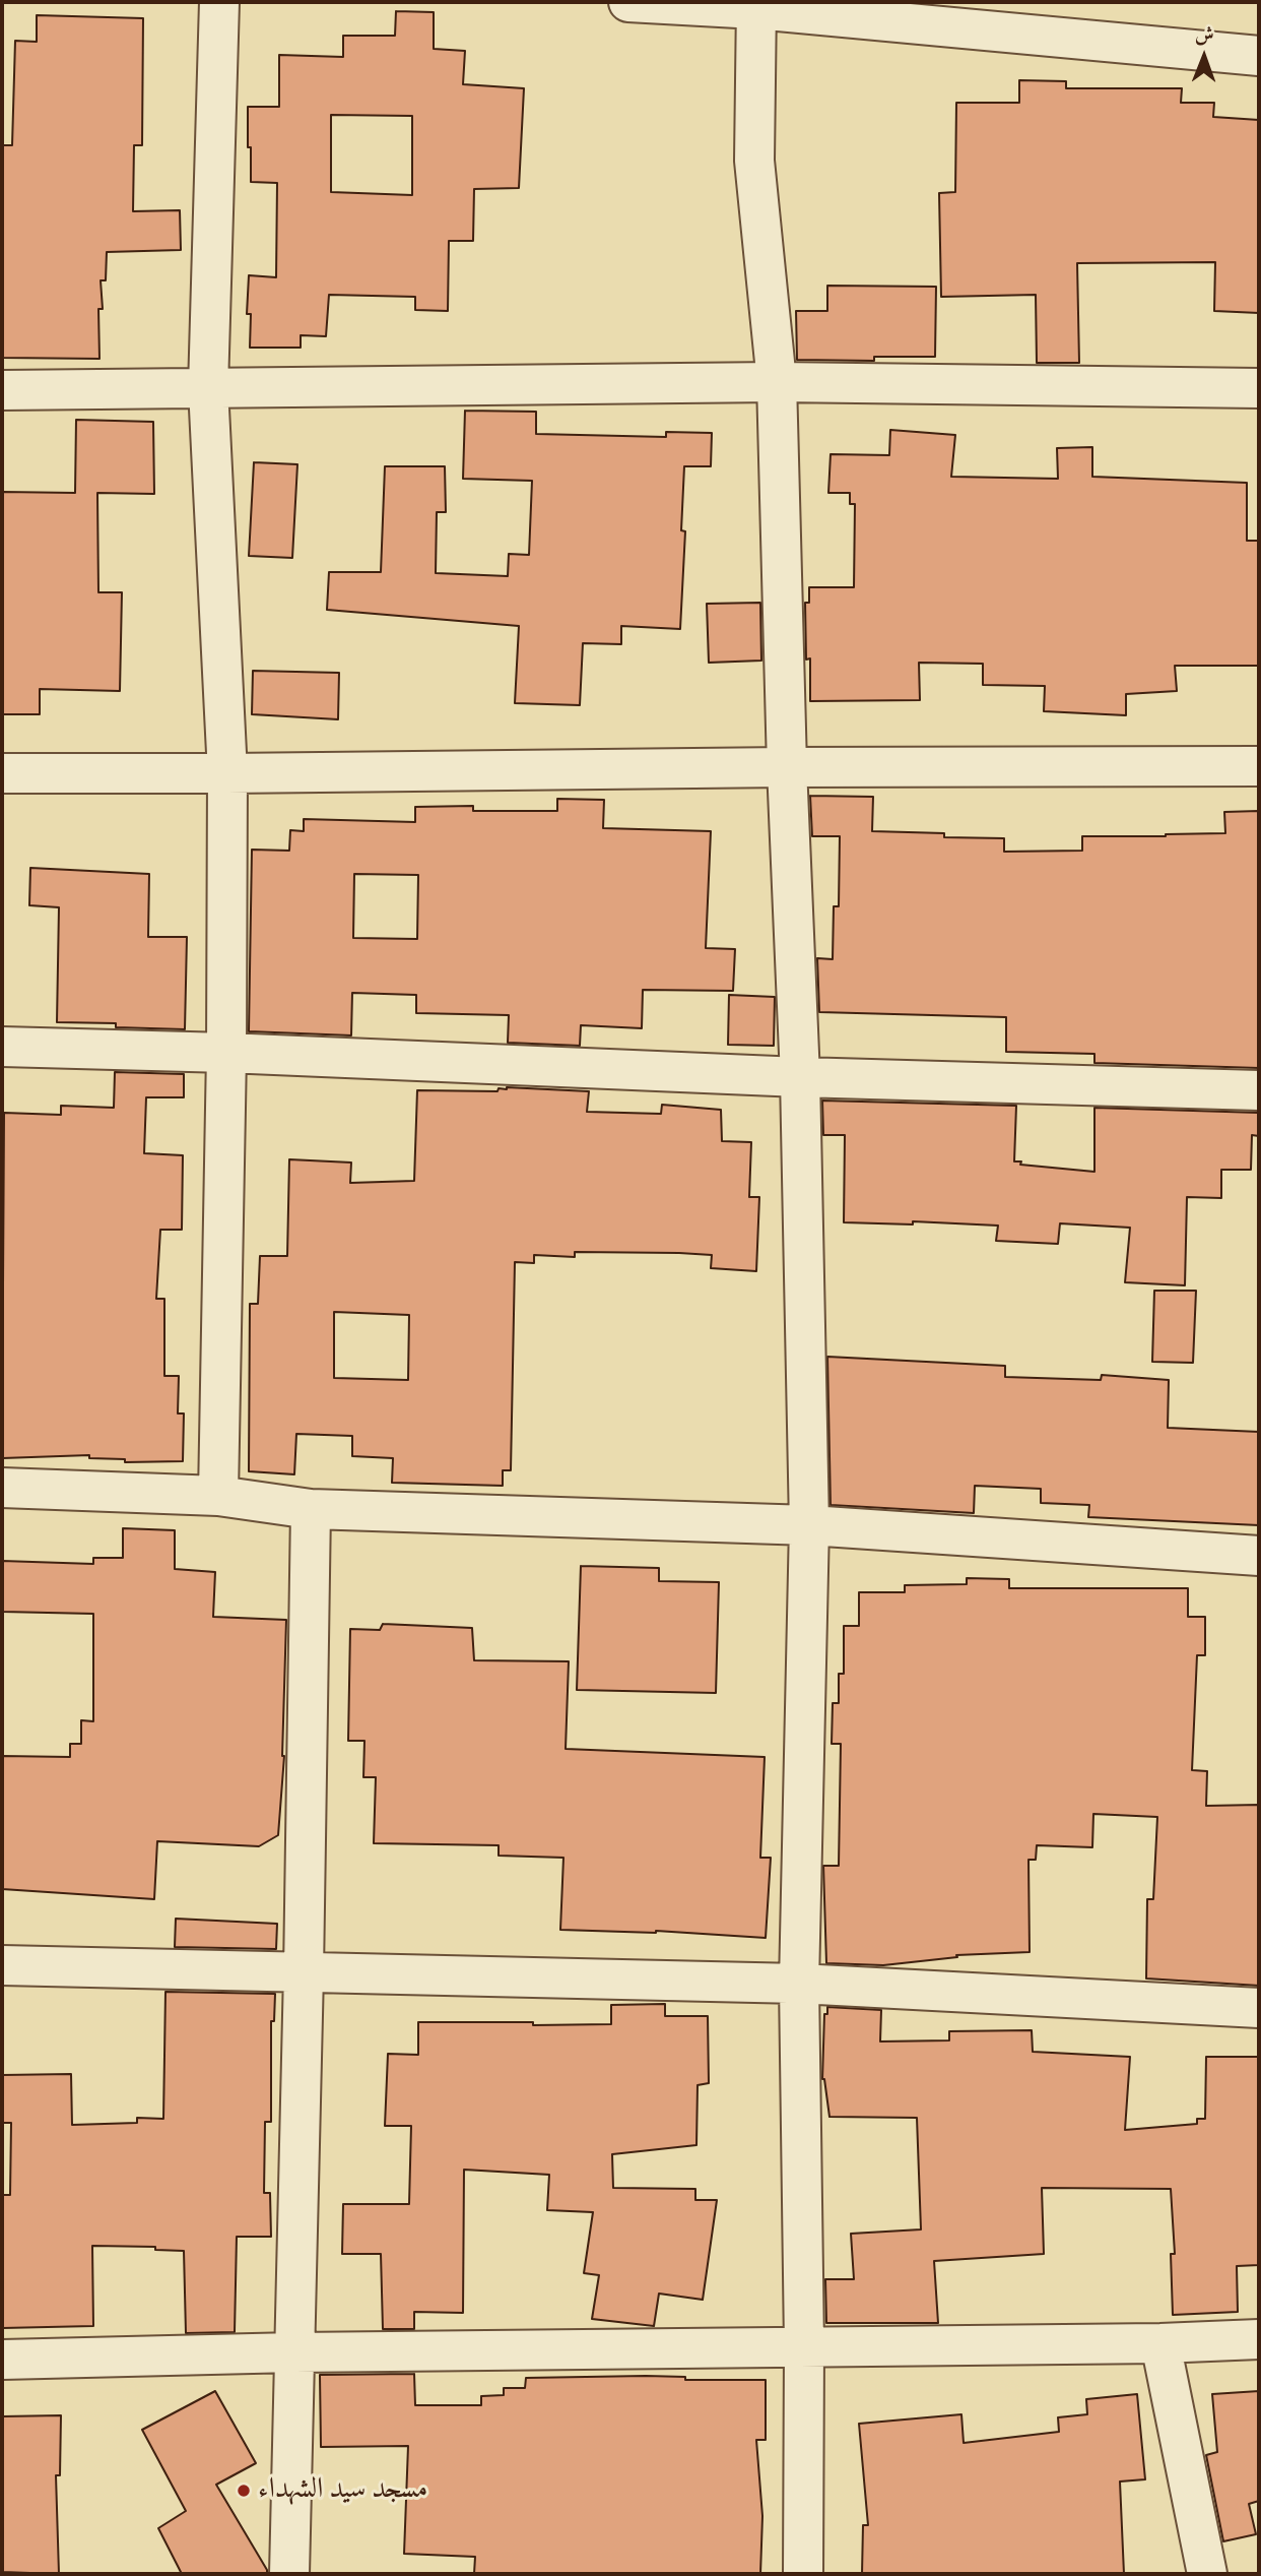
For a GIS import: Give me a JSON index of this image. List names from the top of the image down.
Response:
{
  "places": ["مسجد سيد الشهداء"],
  "north": "top"
}
